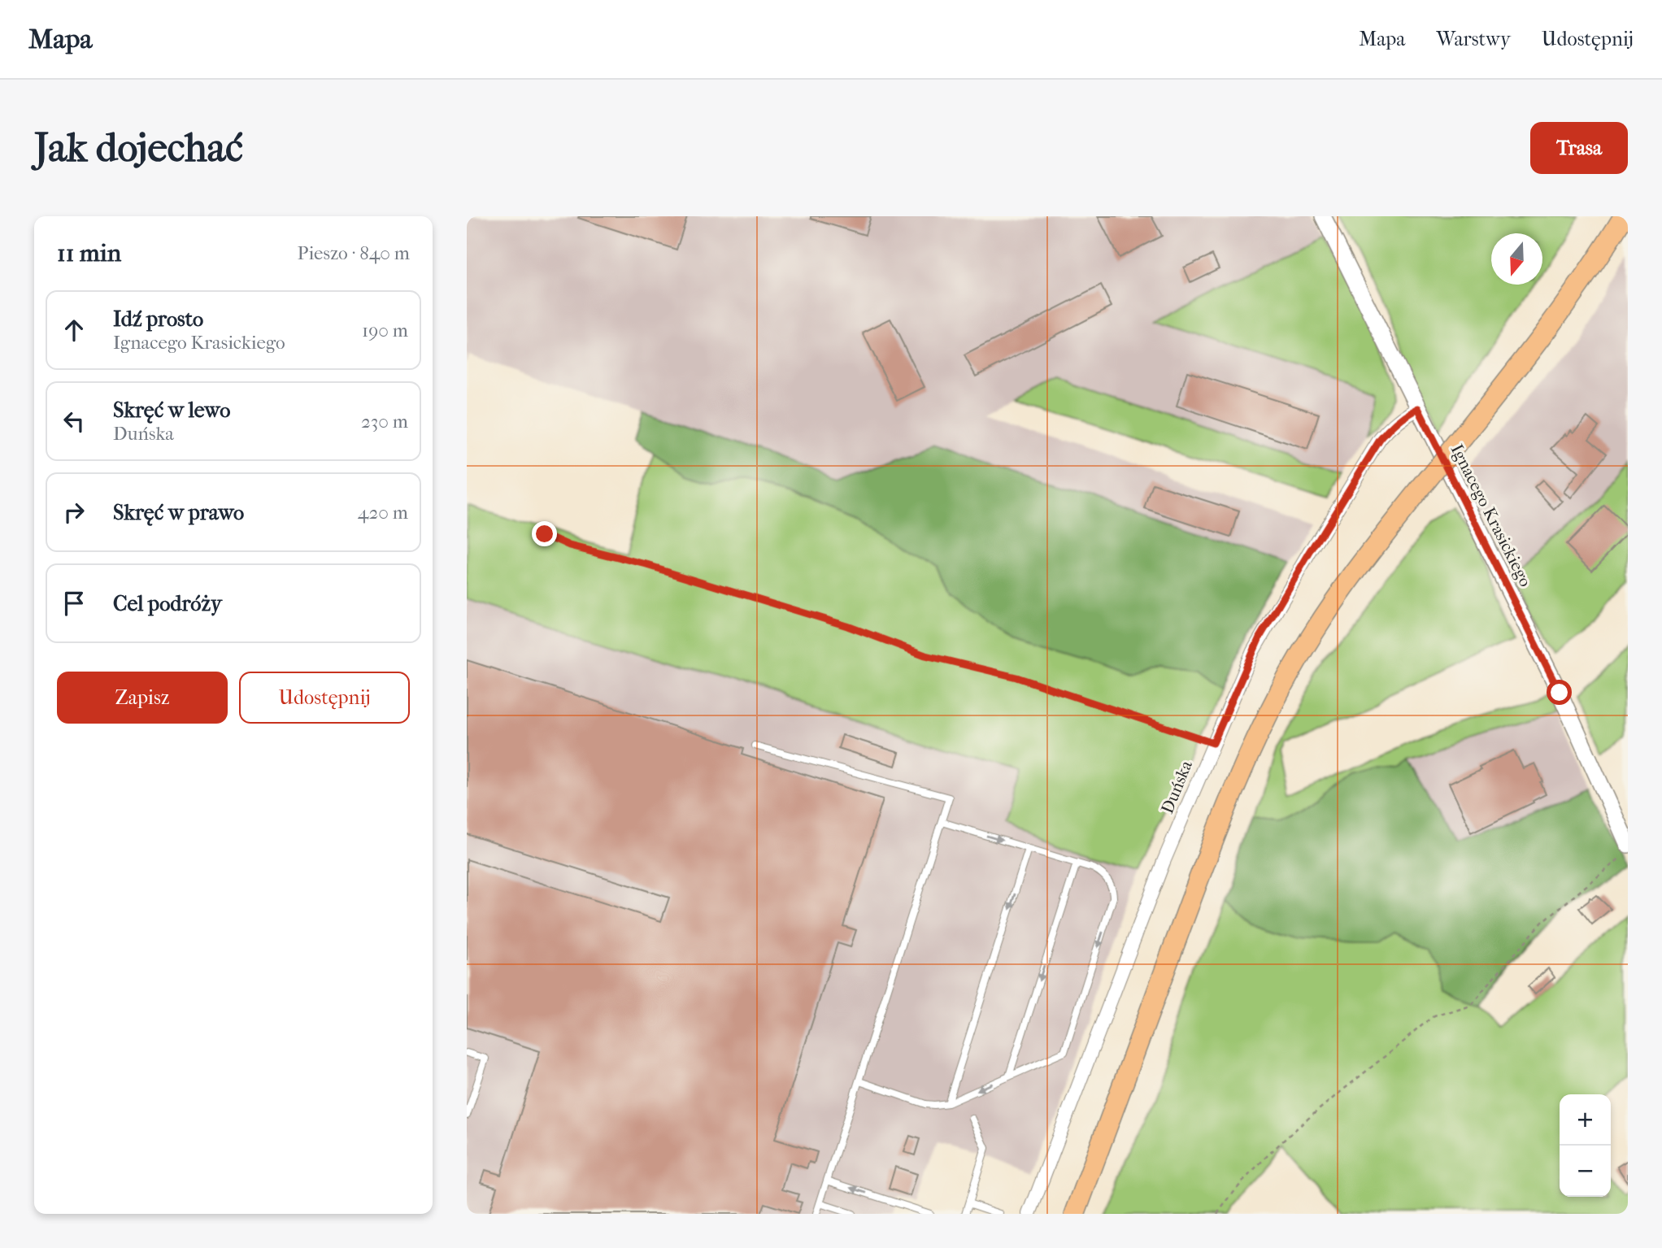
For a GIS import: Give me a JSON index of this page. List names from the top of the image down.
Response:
{
  "streets": {
    "street": ["Ignacego Krasickiego", "Duńska"]
  },
  "crossings": [
    ["Ignacego Krasickiego", "Duńska"]
  ],
  "north": "bottom",
  "page": {
    "header": "Mapa",
    "nav": ["Mapa", "Warstwy", "Udostępnij"],
    "buttons": [
      "Trasa",
      ["Zapisz", "Udostępnij"]
    ],
    "title": "Jak dojechać",
    "heading": ["11 min", "Pieszo · 840 m"],
    "list": [
      ["Idź prosto", "Ignacego Krasickiego", "190 m"],
      ["Skręć w lewo", "Duńska", "230 m"],
      ["Skręć w prawo", "420 m"],
      "Cel podróży"
    ],
    "map_buttons": ["+", "−"]
  }
}
